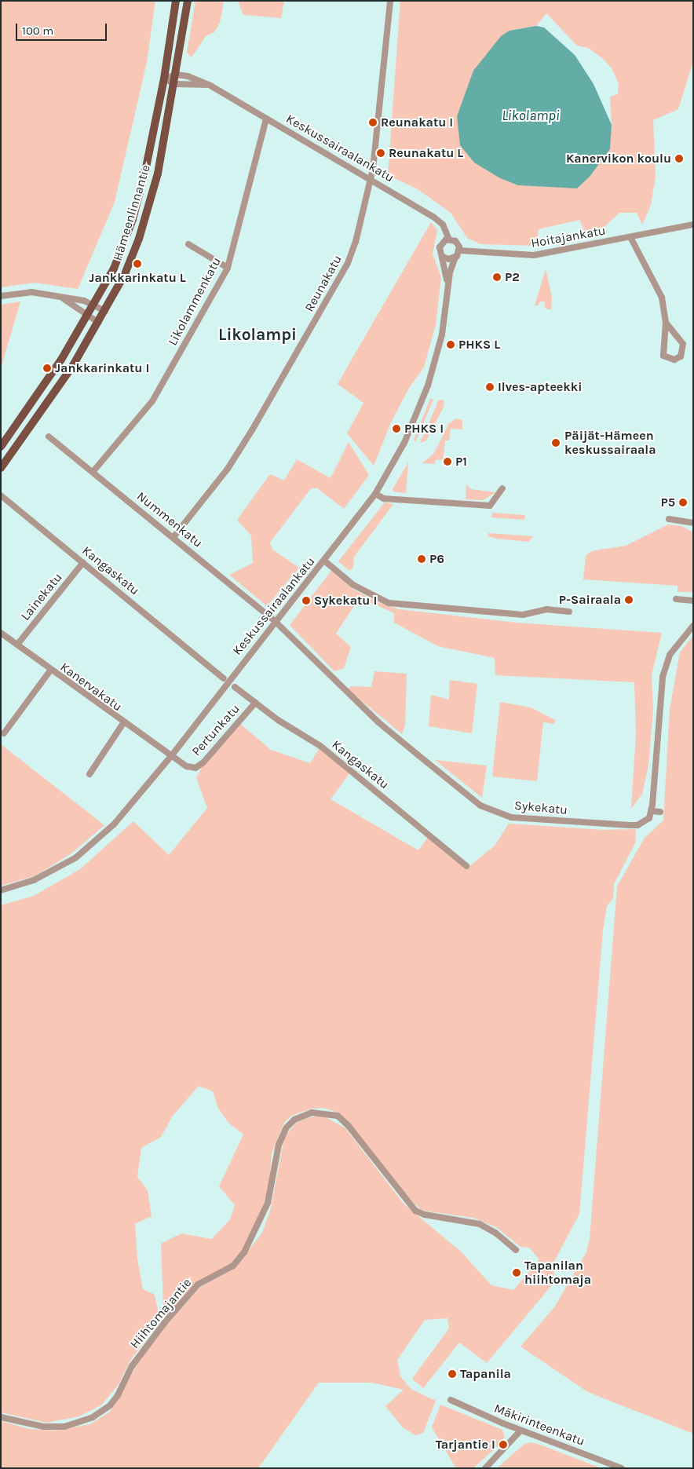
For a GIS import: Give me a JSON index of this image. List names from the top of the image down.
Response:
{
  "streets": {
    "main road": ["Hämeenlinnantie"],
    "street": [
      "Keskussairaalankatu",
      "Hoitajankatu",
      "Reunakatu",
      "Likolammenkatu",
      "Nummenkatu",
      "Kangaskatu",
      "Lainekatu",
      "Kanervakatu",
      "Pertunkatu",
      "Sykekatu",
      "Hiihtomajantie",
      "Mäkirinteenkatu"
    ]
  },
  "crossings": [
    ["Keskussairaalankatu", "Hämeenlinnantie"],
    ["Keskussairaalankatu", "Hoitajankatu"],
    ["Keskussairaalankatu", "Reunakatu"],
    ["Keskussairaalankatu", "Likolammenkatu"],
    ["Keskussairaalankatu", "Nummenkatu"],
    ["Keskussairaalankatu", "Kanervakatu"],
    ["Keskussairaalankatu", "Pertunkatu"],
    ["Keskussairaalankatu", "Sykekatu"],
    ["Reunakatu", "Nummenkatu"],
    ["Likolammenkatu", "Nummenkatu"],
    ["Nummenkatu", "Sykekatu"],
    ["Kangaskatu", "Lainekatu"],
    ["Kangaskatu", "Pertunkatu"],
    ["Lainekatu", "Kanervakatu"],
    ["Kanervakatu", "Pertunkatu"]
  ],
  "districts": ["Likolampi"],
  "water": ["Likolampi"],
  "places": [
    "Reunakatu I",
    "Reunakatu L",
    "Kanervikon koulu",
    "Jankkarinkatu L",
    "P2",
    "PHKS L",
    "Jankkarinkatu I",
    "Ilves-apteekki",
    "PHKS I",
    "Päijät-Hämeen keskussairaala",
    "P1",
    "P5",
    "P6",
    "P-Sairaala",
    "Sykekatu I",
    "Tapanilan hiihtomaja",
    "Tapanila",
    "Tarjantie I"
  ],
  "scale_bar": "100 m"
}
